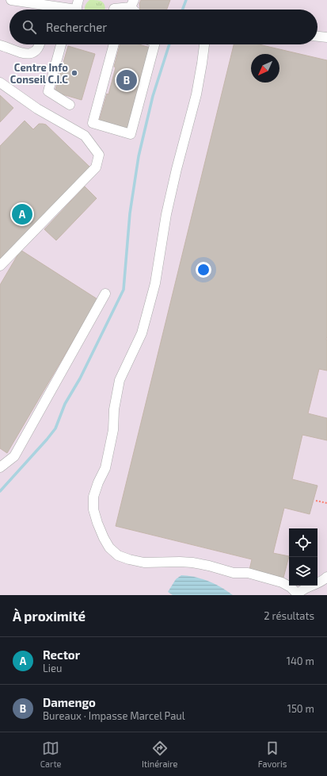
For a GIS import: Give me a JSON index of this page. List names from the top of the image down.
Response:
{
  "places": ["Centre Info Conseil C.I.C"],
  "north": "bottom left",
  "page": {
    "search": "Rechercher",
    "pins": ["B", "A"],
    "heading": ["À proximité", "2 résultats"],
    "list": [
      {
        "mark": "A",
        "name": "Rector",
        "note": "Lieu",
        "value": "140 m"
      },
      {
        "mark": "B",
        "name": "Damengo",
        "note": "Bureaux · Impasse Marcel Paul",
        "value": "150 m"
      }
    ],
    "nav": ["Carte", "Itinéraire", "Favoris"]
  }
}
